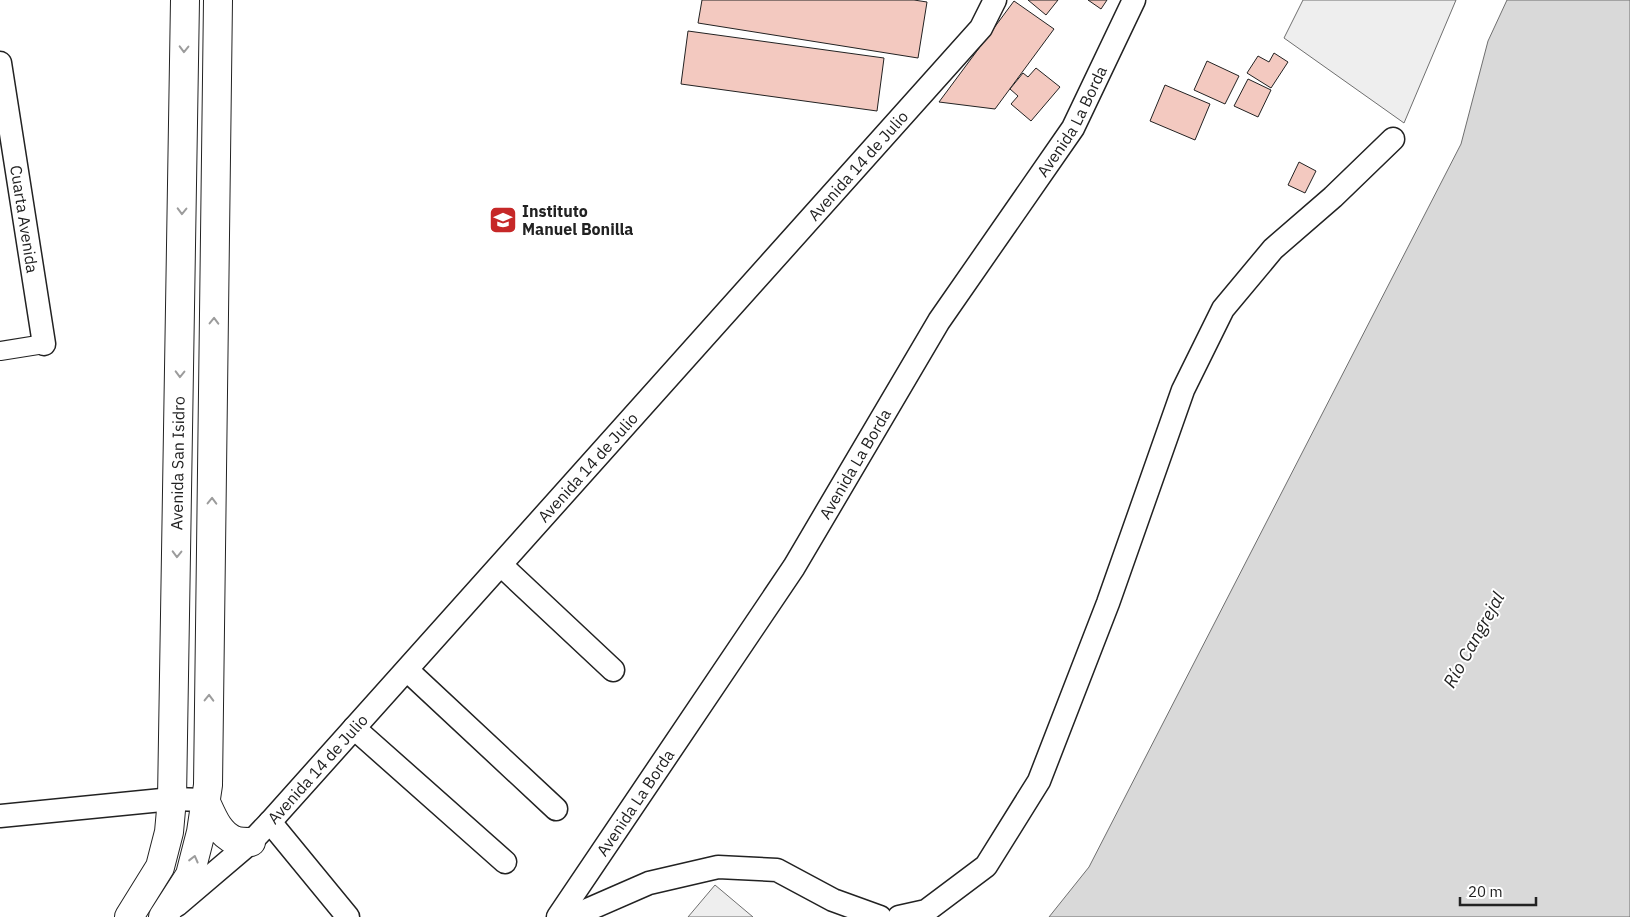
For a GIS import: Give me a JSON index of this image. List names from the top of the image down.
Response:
{
  "streets": {
    "street": [
      "Avenida La Borda",
      "Avenida 14 de Julio",
      "Cuarta Avenida",
      "Avenida San Isidro"
    ]
  },
  "water": ["Río Cangrejal"],
  "places": {
    "school or university": ["Instituto Manuel Bonilla"]
  },
  "scale_bar": "20 m"
}
